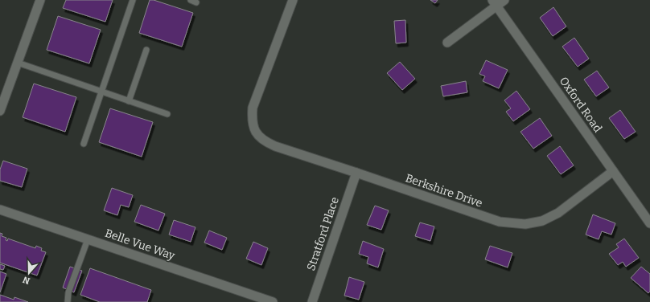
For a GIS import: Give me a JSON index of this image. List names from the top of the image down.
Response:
{
  "streets": {
    "street": [
      "Oxford Road",
      "Berkshire Drive",
      "Stratford Place",
      "Belle Vue Way"
    ]
  },
  "crossings": [
    ["Oxford Road", "Berkshire Drive"],
    ["Berkshire Drive", "Stratford Place"]
  ],
  "north": "bottom"
}
